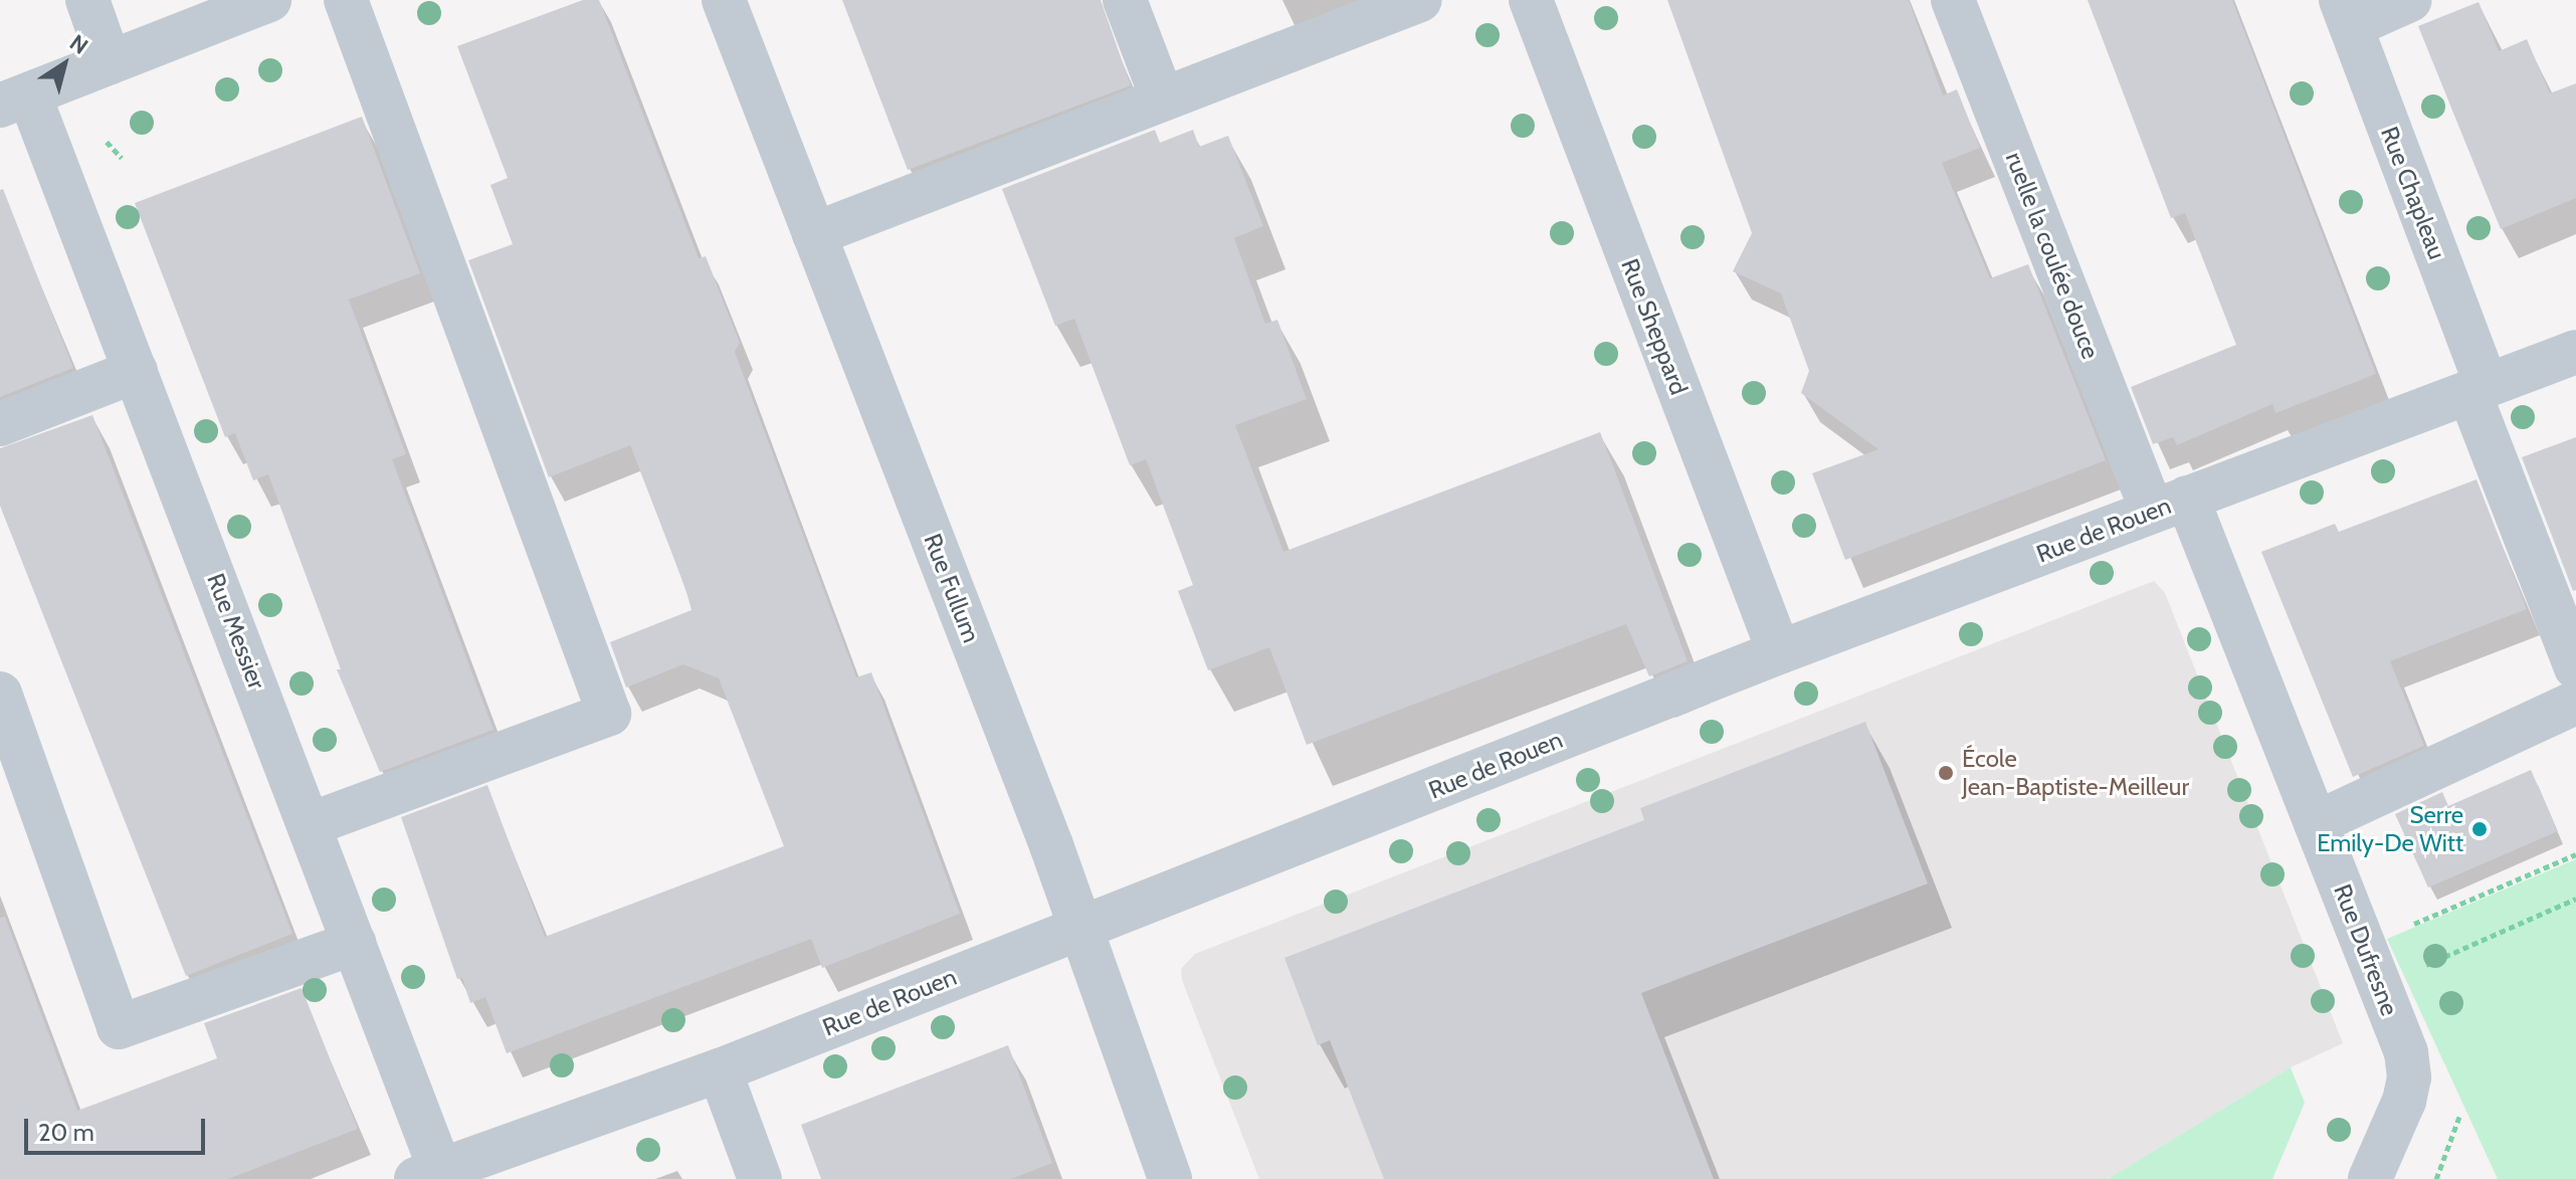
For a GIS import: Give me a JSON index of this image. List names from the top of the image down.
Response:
{
  "streets": {
    "street": [
      "Rue Chapleau",
      "ruelle la coulée douce",
      "Rue Sheppard",
      "Rue de Rouen",
      "Rue Fullum",
      "Rue Messier",
      "Rue Dufresne"
    ]
  },
  "crossings": [
    ["Rue Chapleau", "Rue de Rouen"],
    ["ruelle la coulée douce", "Rue de Rouen"],
    ["ruelle la coulée douce", "Rue Dufresne"],
    ["Rue Sheppard", "Rue de Rouen"],
    ["Rue de Rouen", "Rue Fullum"],
    ["Rue de Rouen", "Rue Messier"],
    ["Rue de Rouen", "Rue Dufresne"]
  ],
  "places": ["École Jean-Baptiste-Meilleur", "Serre Emily-De Witt"],
  "scale_bar": "20 m",
  "north": "top right"
}
